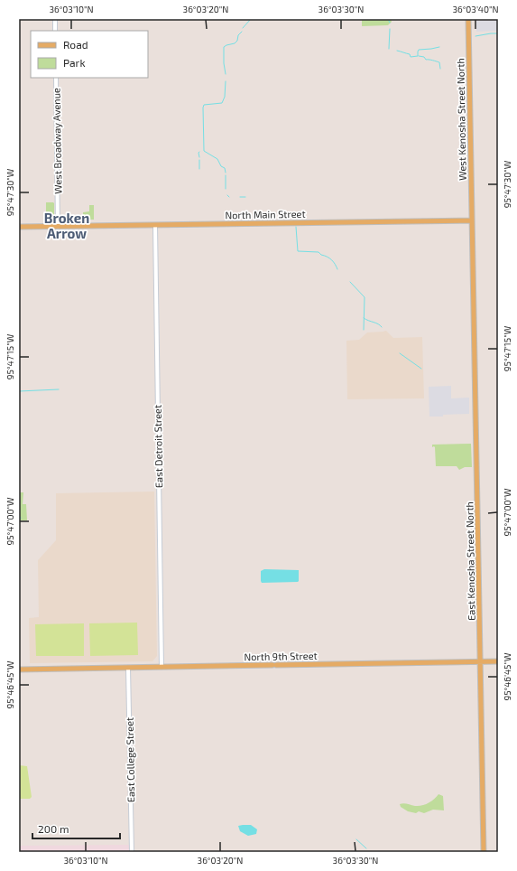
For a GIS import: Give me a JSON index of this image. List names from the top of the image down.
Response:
{
  "streets": {
    "main road": [
      "West Kenosha Street North",
      "North Main Street",
      "East Kenosha Street North",
      "North 9th Street"
    ],
    "street": ["West Broadway Avenue", "East Detroit Street", "East College Street"]
  },
  "crossings": [
    ["West Kenosha Street North", "North Main Street"],
    ["West Kenosha Street North", "East Kenosha Street North"],
    ["West Broadway Avenue", "North Main Street"],
    ["North Main Street", "East Detroit Street"],
    ["North Main Street", "East Kenosha Street North"],
    ["East Detroit Street", "North 9th Street"],
    ["East Kenosha Street North", "North 9th Street"],
    ["North 9th Street", "East College Street"]
  ],
  "districts": ["Broken Arrow"],
  "legend": ["Road", "Park"],
  "scale_bar": "200 m",
  "coordinates": [
    "36°03'10\"N",
    "36°03'20\"N",
    "36°03'30\"N",
    "36°03'40\"N",
    "95°47'30\"W",
    "95°47'15\"W",
    "95°47'00\"W",
    "95°46'45\"W"
  ]
}
